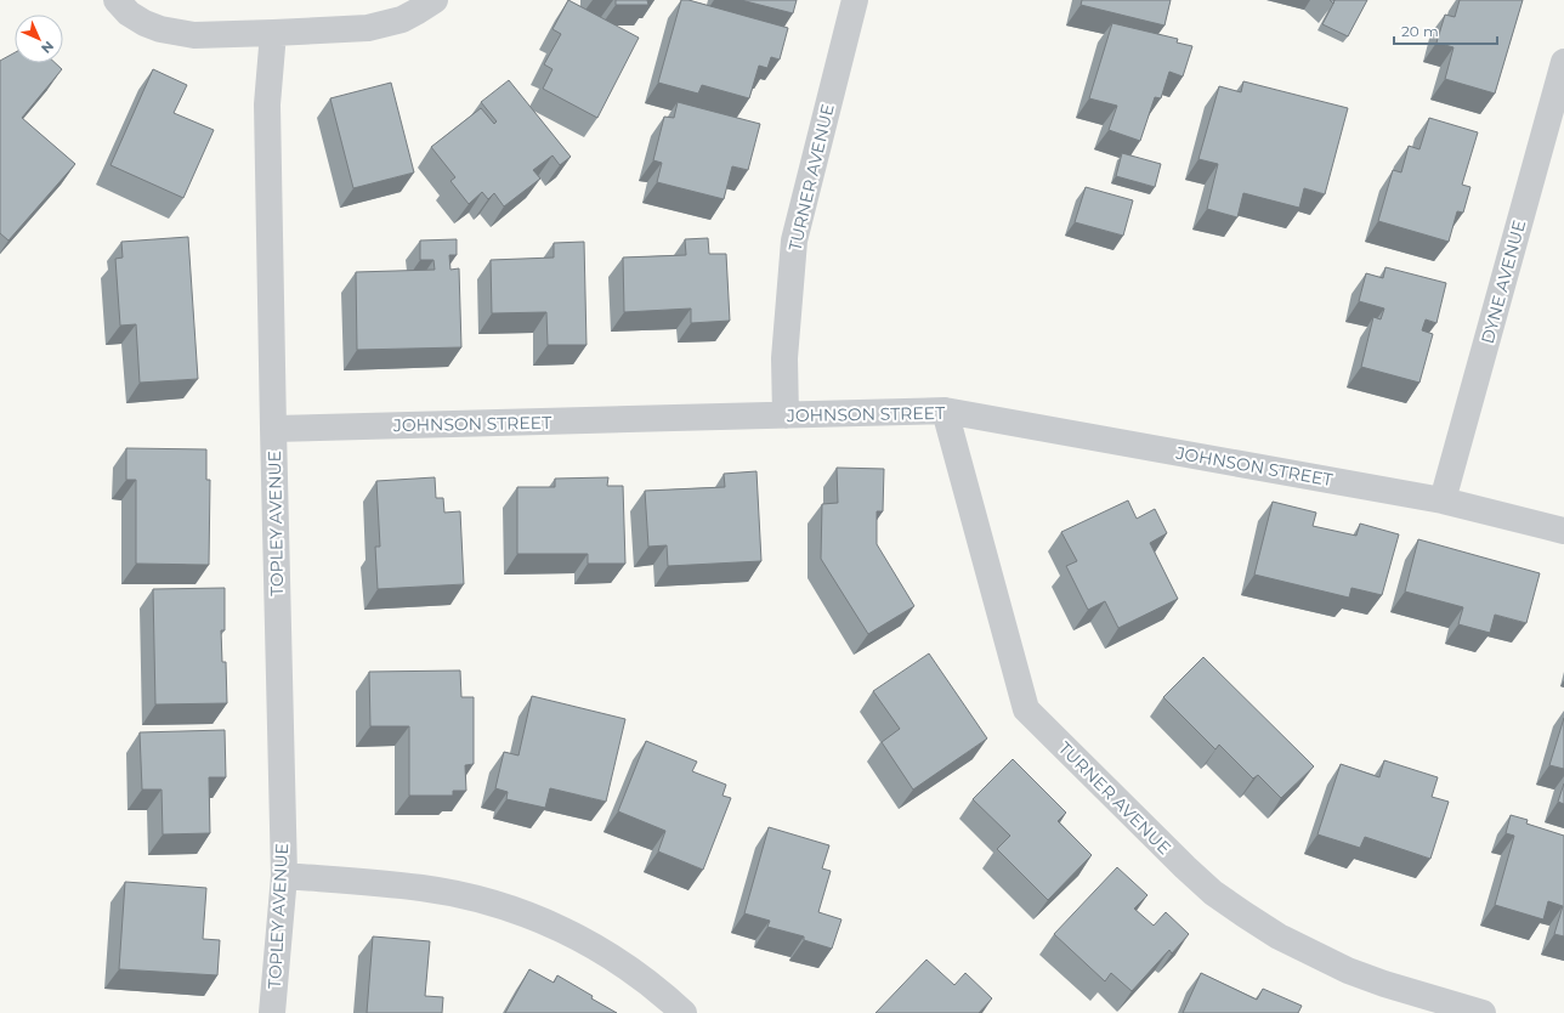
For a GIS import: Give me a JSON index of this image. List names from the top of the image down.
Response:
{
  "streets": {
    "street": [
      "TURNER AVENUE",
      "DYNE AVENUE",
      "JOHNSON STREET",
      "TOPLEY AVENUE"
    ]
  },
  "crossings": [
    ["TURNER AVENUE", "JOHNSON STREET"],
    ["DYNE AVENUE", "JOHNSON STREET"],
    ["JOHNSON STREET", "TOPLEY AVENUE"]
  ],
  "scale_bar": "20 m",
  "north": "bottom right"
}
